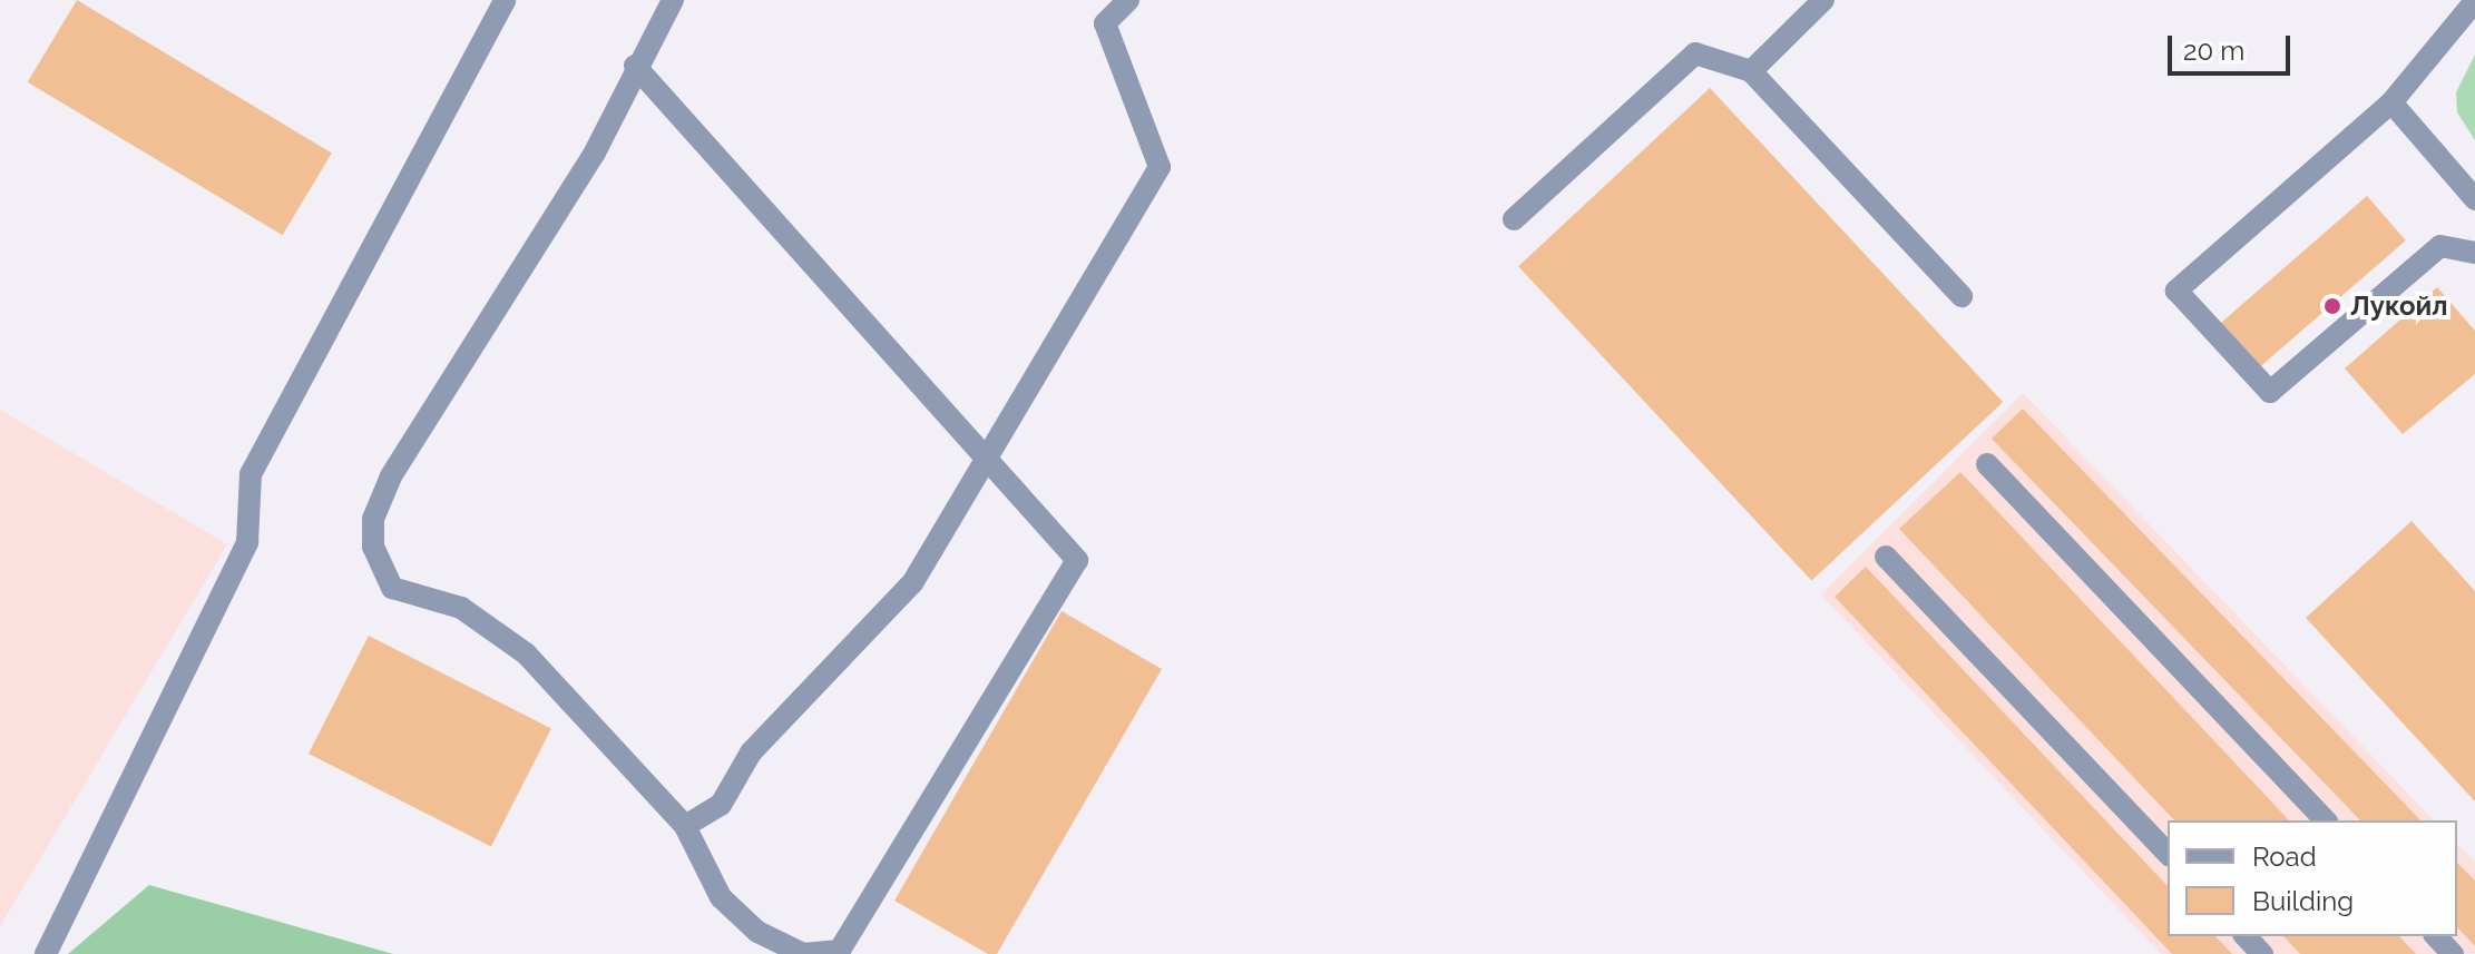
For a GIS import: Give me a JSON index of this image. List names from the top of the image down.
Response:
{
  "places": ["Лукойл"],
  "legend": ["Road", "Building"],
  "scale_bar": "20 m"
}
